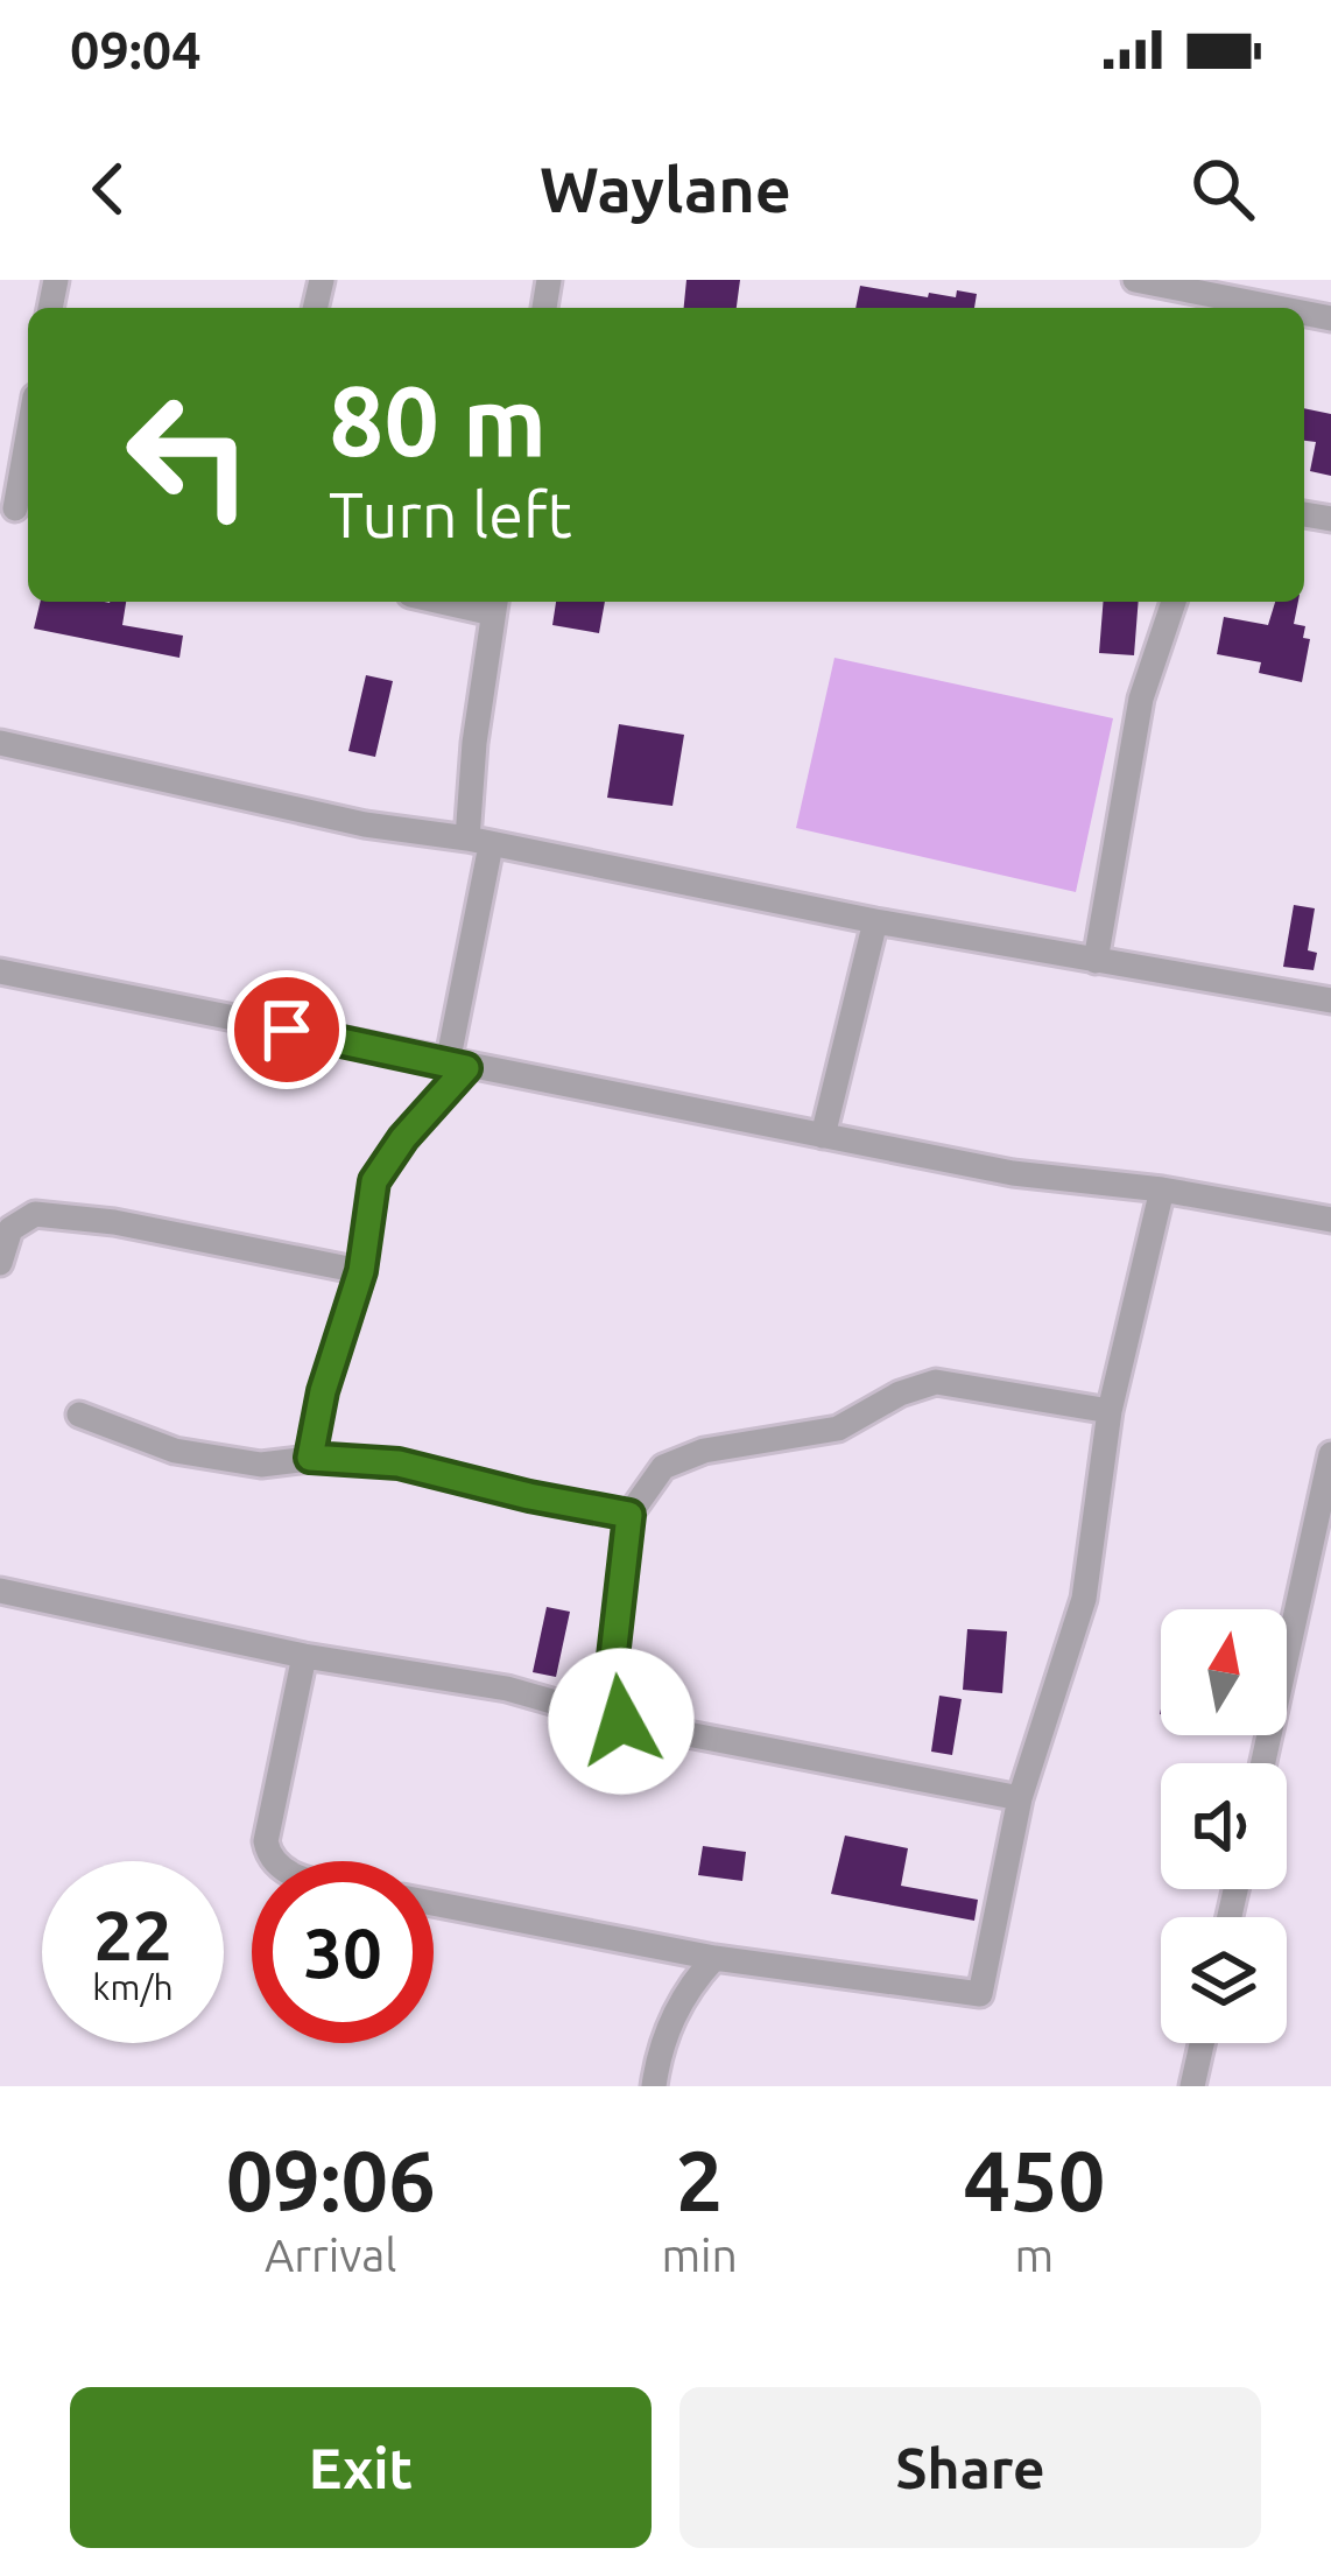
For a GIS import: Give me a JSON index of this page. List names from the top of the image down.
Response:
{
  "north": "top",
  "page": {
    "status": "09:04",
    "header": "Waylane",
    "turn": ["80 m", "Turn left"],
    "speed": "22 km/h",
    "limit": "30",
    "eta": [
      "09:06",
      "Arrival",
      "2",
      "min",
      "450",
      "m"
    ],
    "buttons": ["Exit", "Share"]
  }
}
